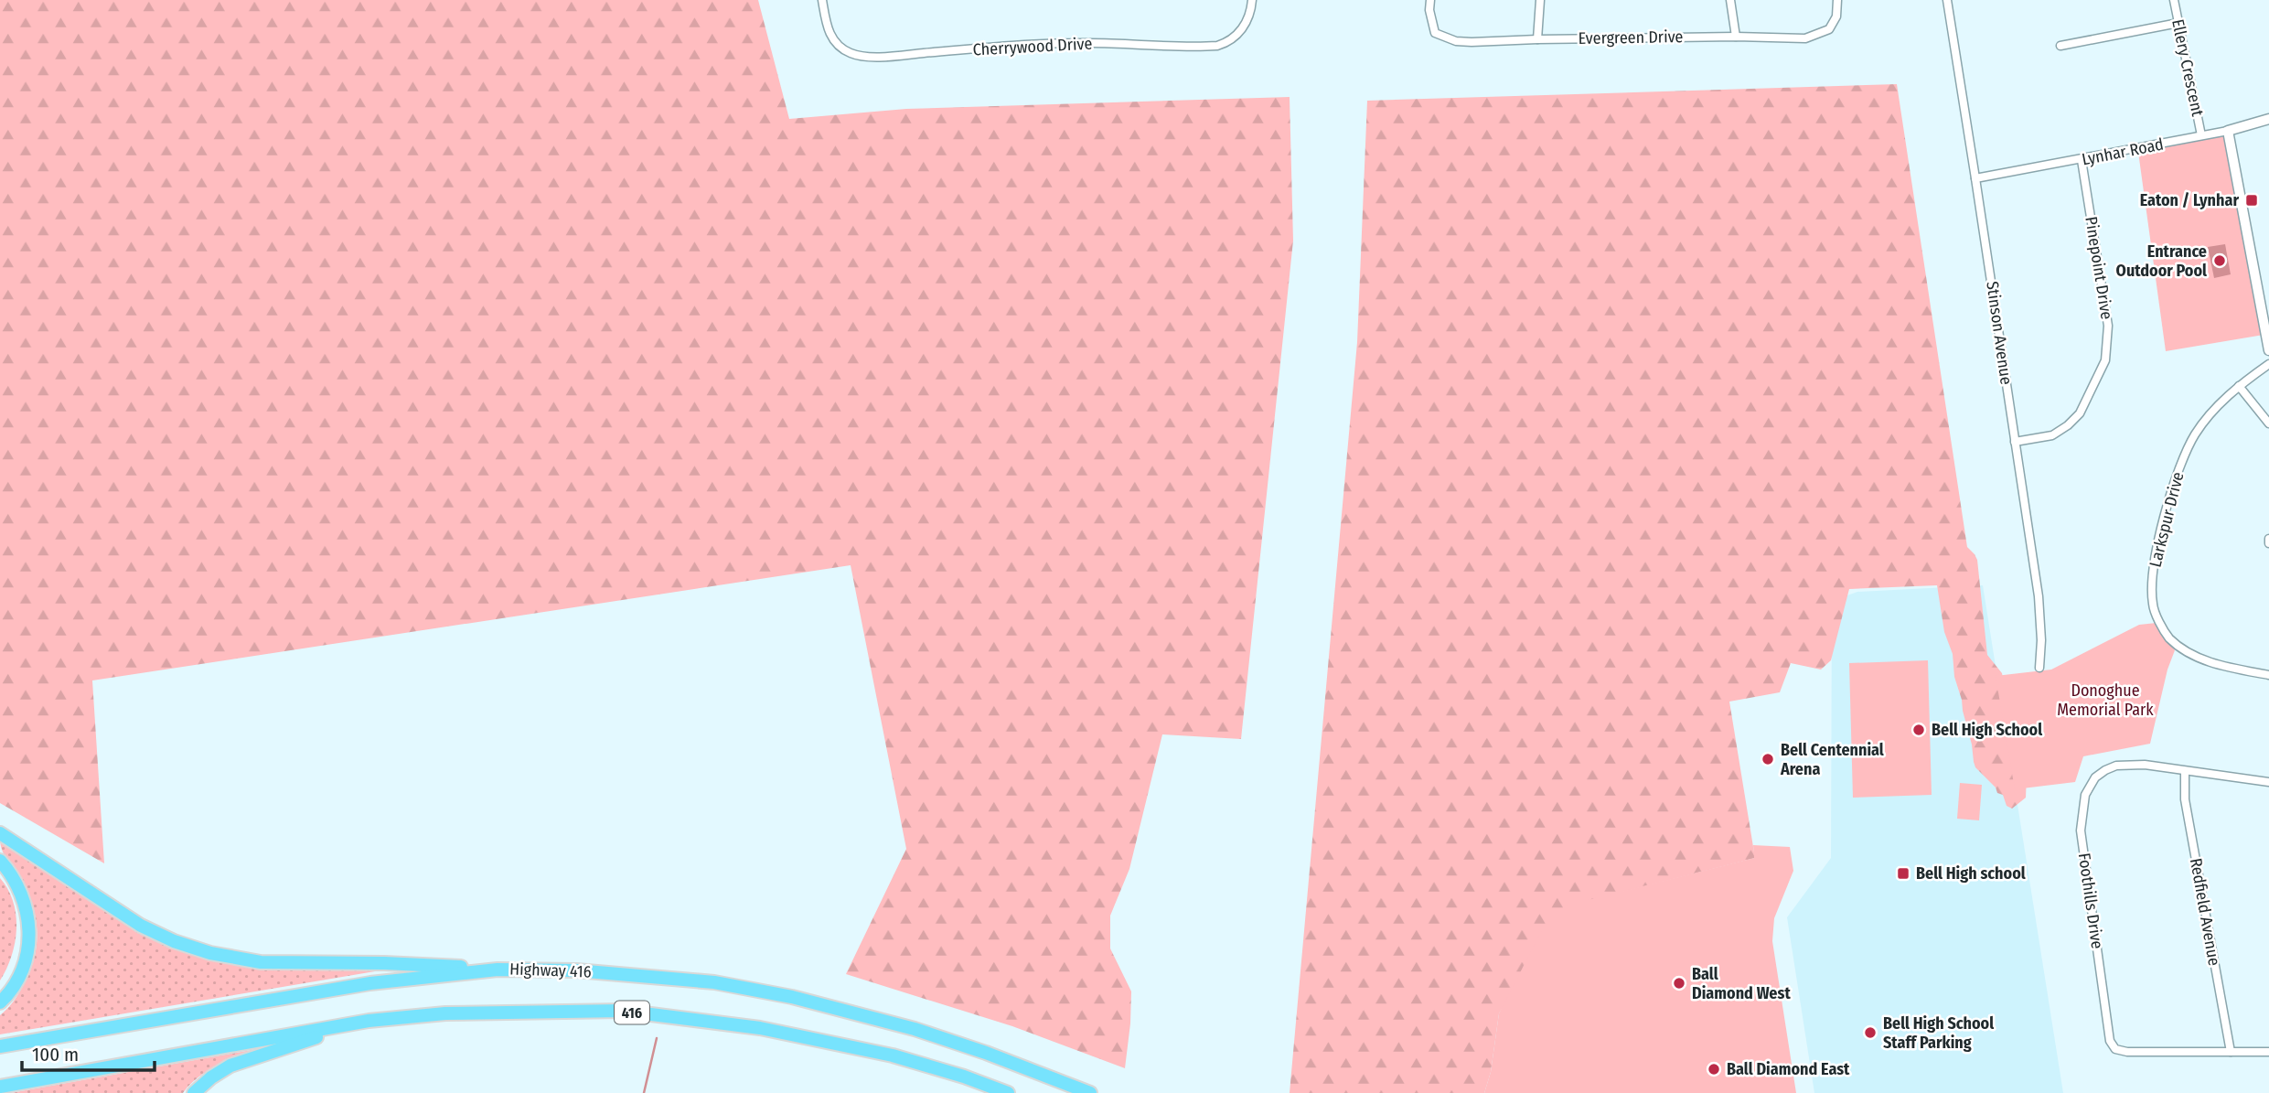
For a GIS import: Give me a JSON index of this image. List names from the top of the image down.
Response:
{
  "streets": {
    "highway": ["Highway 416", "416"],
    "street": [
      "Evergreen Drive",
      "Cherrywood Drive",
      "Ellery Crescent",
      "Lynhar Road",
      "Pinepoint Drive",
      "Stinson Avenue",
      "Larkspur Drive",
      "Foothills Drive",
      "Redfield Avenue"
    ]
  },
  "crossings": [
    ["Ellery Crescent", "Lynhar Road"],
    ["Lynhar Road", "Pinepoint Drive"],
    ["Lynhar Road", "Stinson Avenue"],
    ["Pinepoint Drive", "Stinson Avenue"],
    ["Foothills Drive", "Redfield Avenue"]
  ],
  "parks": ["Donoghue Memorial Park"],
  "places": {
    "transit": ["Eaton / Lynhar", "Bell High school"],
    "other": [
      "Entrance Outdoor Pool",
      "Bell High School",
      "Bell Centennial Arena",
      "Ball Diamond West",
      "Bell High School Staff Parking",
      "Ball Diamond East"
    ]
  },
  "scale_bar": "100 m"
}
